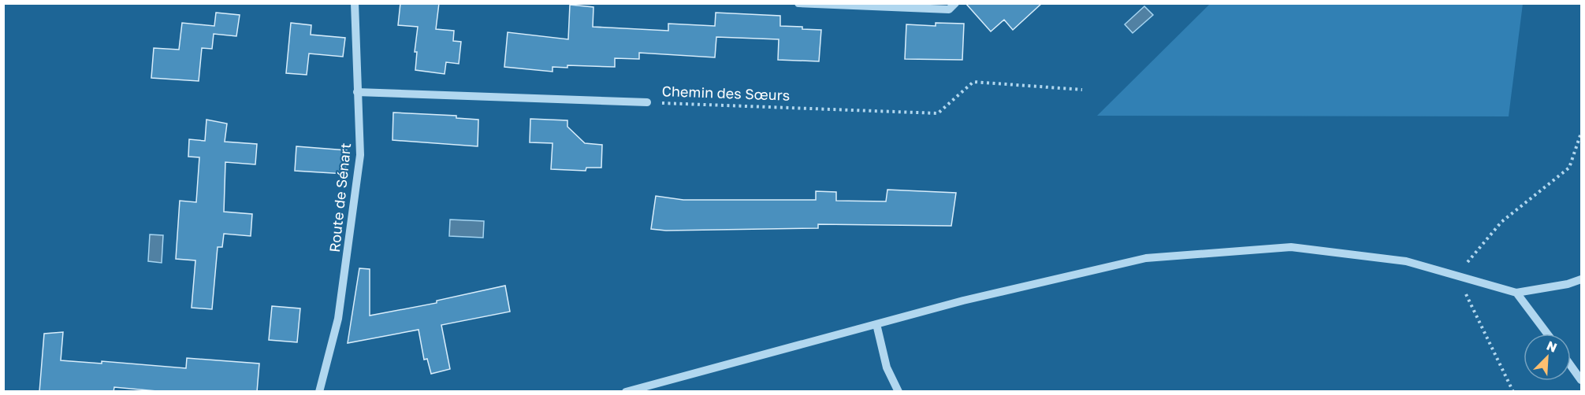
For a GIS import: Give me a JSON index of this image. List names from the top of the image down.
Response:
{
  "streets": {
    "street": ["Chemin des Sœurs", "Route de Sénart"]
  },
  "crossings": [
    ["Chemin des Sœurs", "Route de Sénart"]
  ],
  "north": "top right"
}
